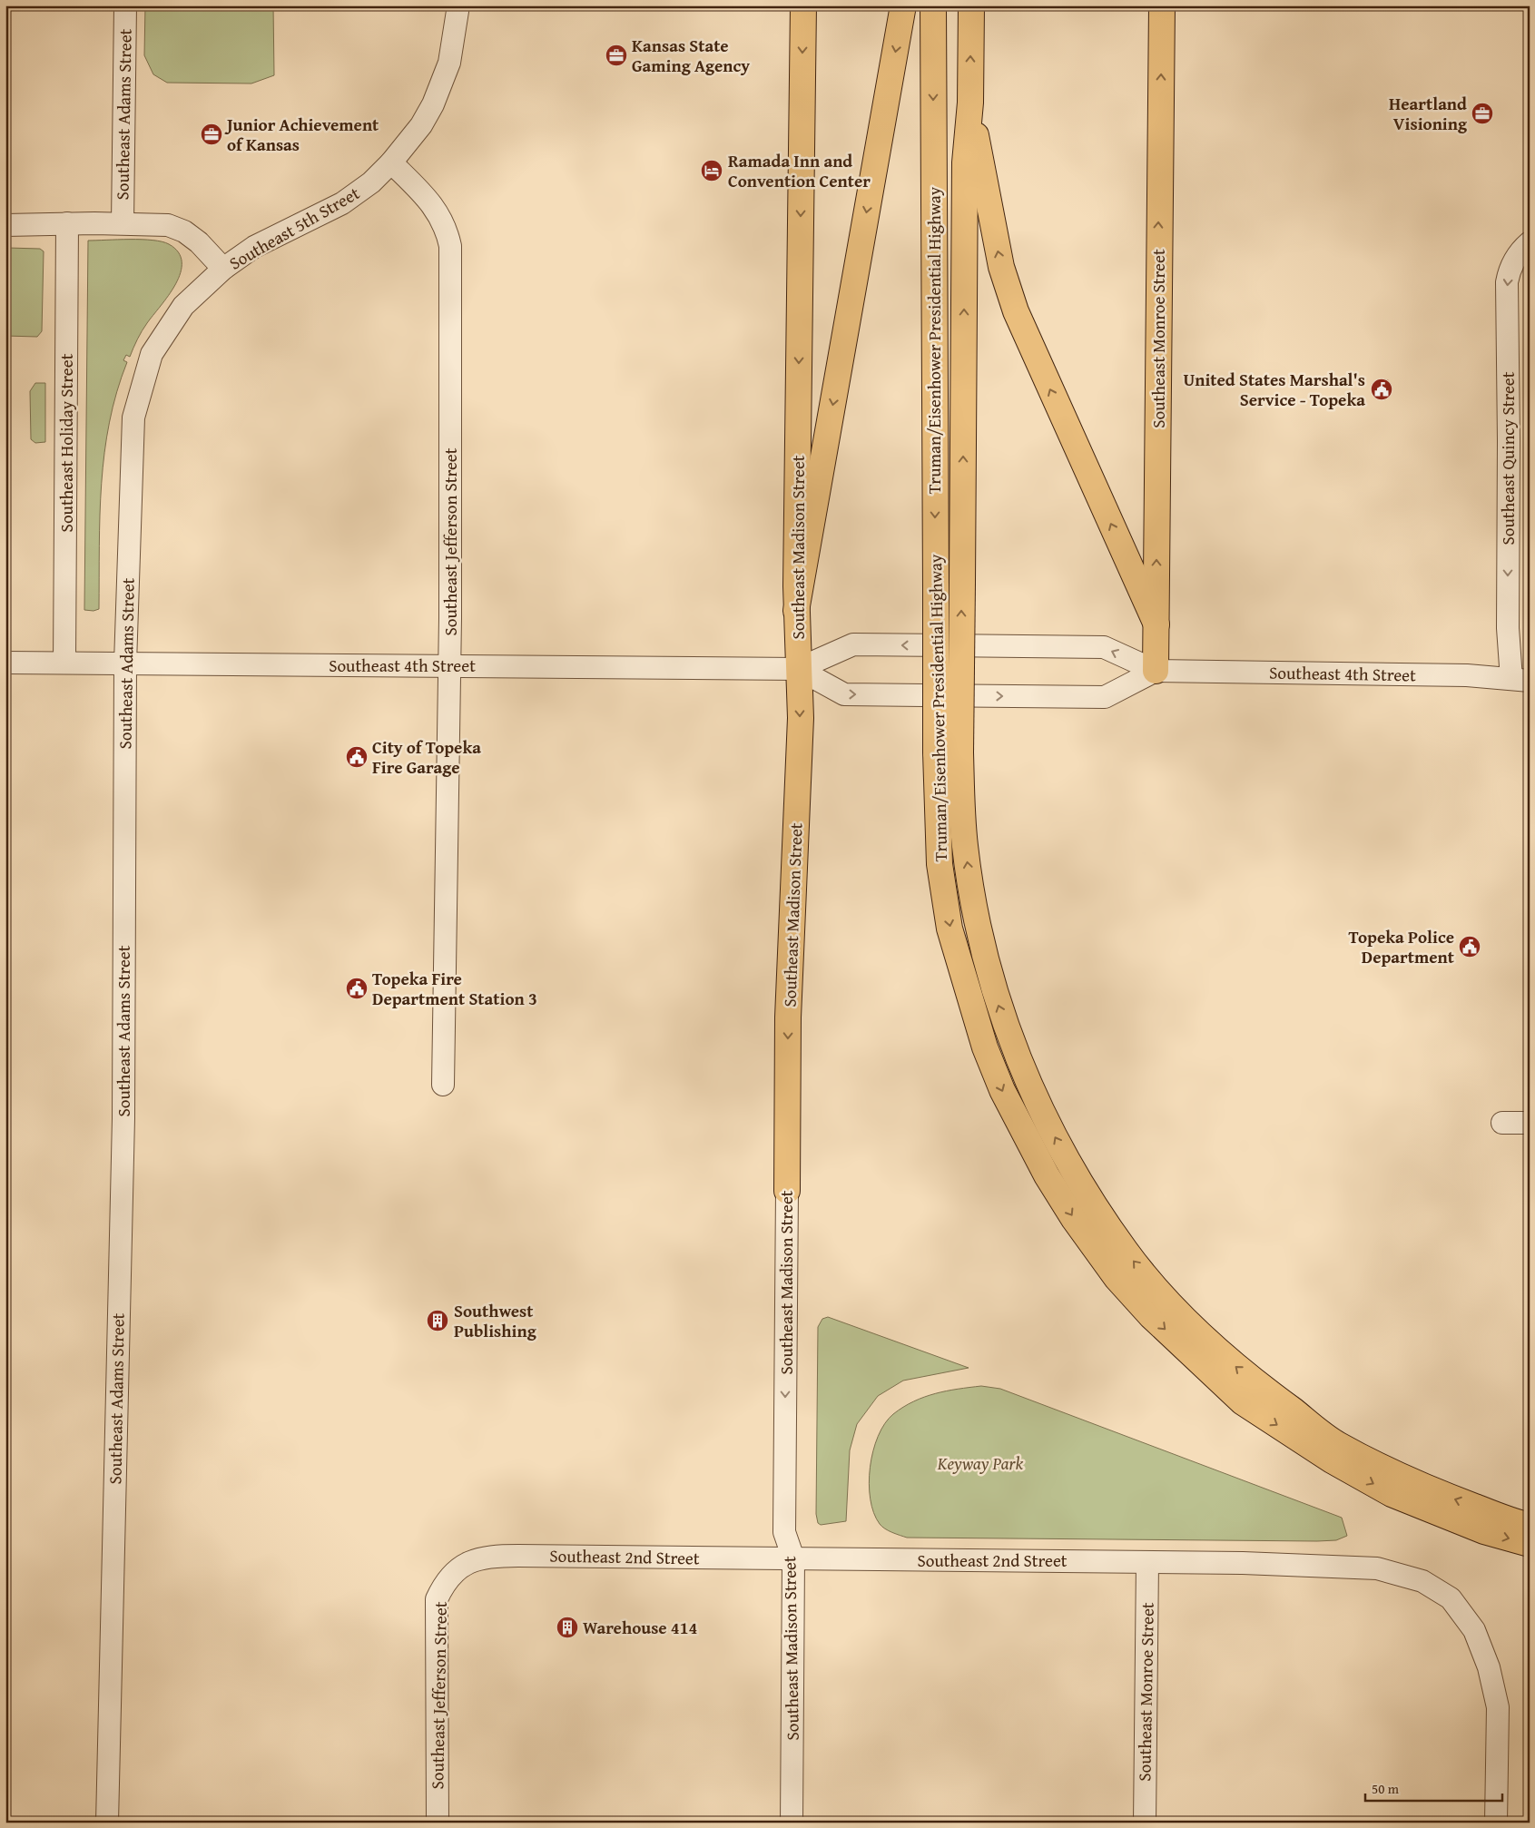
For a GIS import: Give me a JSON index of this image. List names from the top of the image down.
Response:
{
  "streets": {
    "main road": ["Southeast Monroe Street", "Truman/Eisenhower Presidential Highway", "Southeast Madison Street"],
    "street": [
      "Southeast Adams Street",
      "Southeast 5th Street",
      "Southeast Holiday Street",
      "Southeast Quincy Street",
      "Southeast Jefferson Street",
      "Southeast 4th Street",
      "Southeast 2nd Street"
    ]
  },
  "crossings": [
    ["Southeast Adams Street", "Southeast 5th Street"],
    ["Southeast Adams Street", "Southeast 4th Street"],
    ["Southeast 5th Street", "Southeast Holiday Street"],
    ["Southeast 5th Street", "Southeast Jefferson Street"],
    ["Southeast Monroe Street", "Southeast 4th Street"],
    ["Southeast Monroe Street", "Southeast 2nd Street"],
    ["Southeast Holiday Street", "Southeast 4th Street"],
    ["Southeast Quincy Street", "Southeast 4th Street"],
    ["Southeast Jefferson Street", "Southeast 4th Street"],
    ["Southeast Jefferson Street", "Southeast 2nd Street"],
    ["Southeast Madison Street", "Southeast 4th Street"],
    ["Southeast Madison Street", "Southeast 2nd Street"]
  ],
  "one_way": ["Southeast Quincy Street"],
  "parks": ["Keyway Park"],
  "places": {
    "office": ["Kansas State Gaming Agency", "Heartland Visioning", "Junior Achievement of Kansas"],
    "hotel": ["Ramada Inn and Convention Center"],
    "public building": [
      "United States Marshal's Service - Topeka",
      "City of Topeka Fire Garage",
      "Topeka Police Department",
      "Topeka Fire Department Station 3"
    ],
    "building": ["Southwest Publishing", "Warehouse 414"]
  },
  "scale_bar": "50 m"
}
